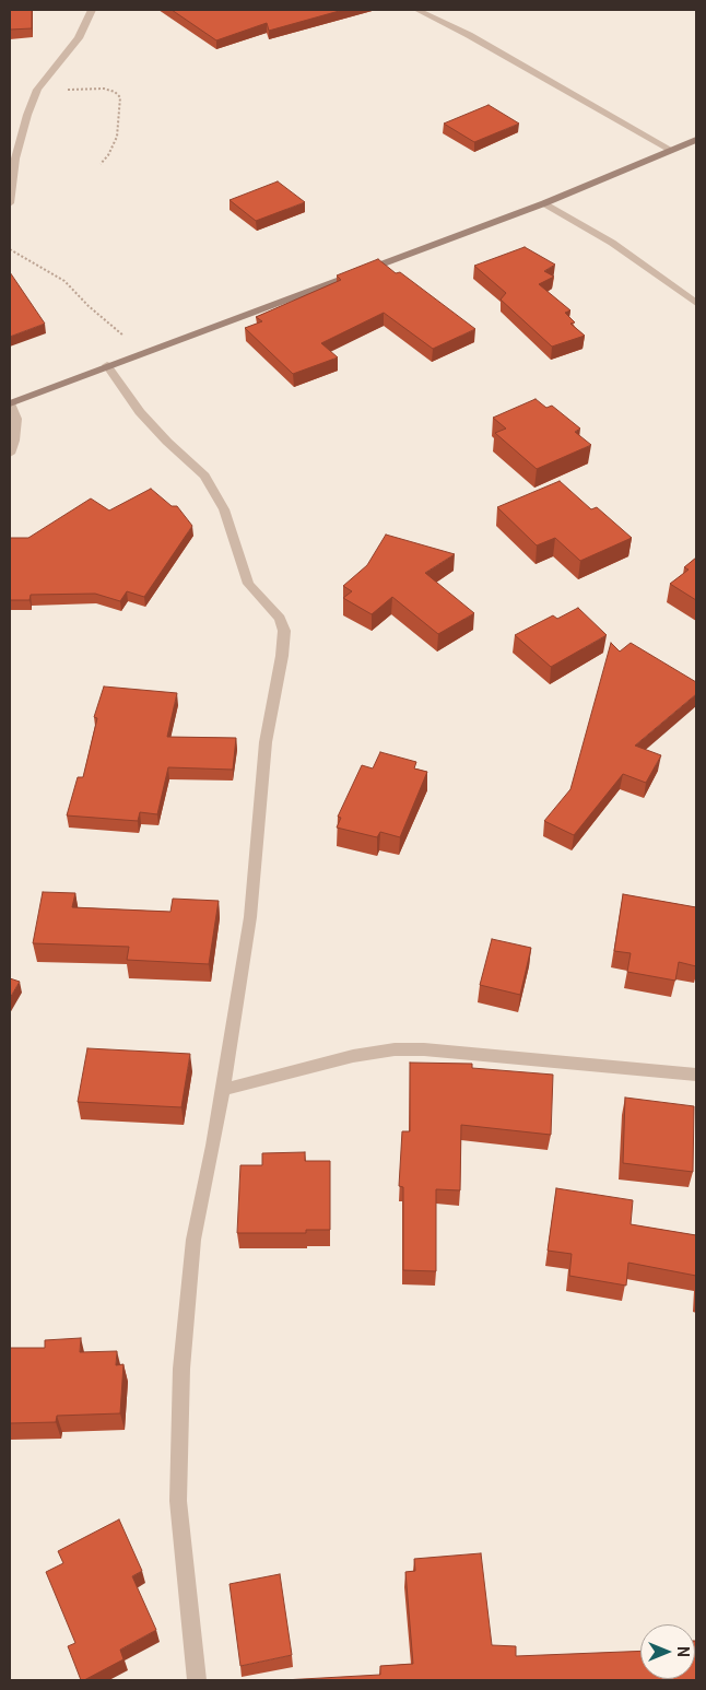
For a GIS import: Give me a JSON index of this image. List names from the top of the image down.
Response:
{
  "north": "right"
}
